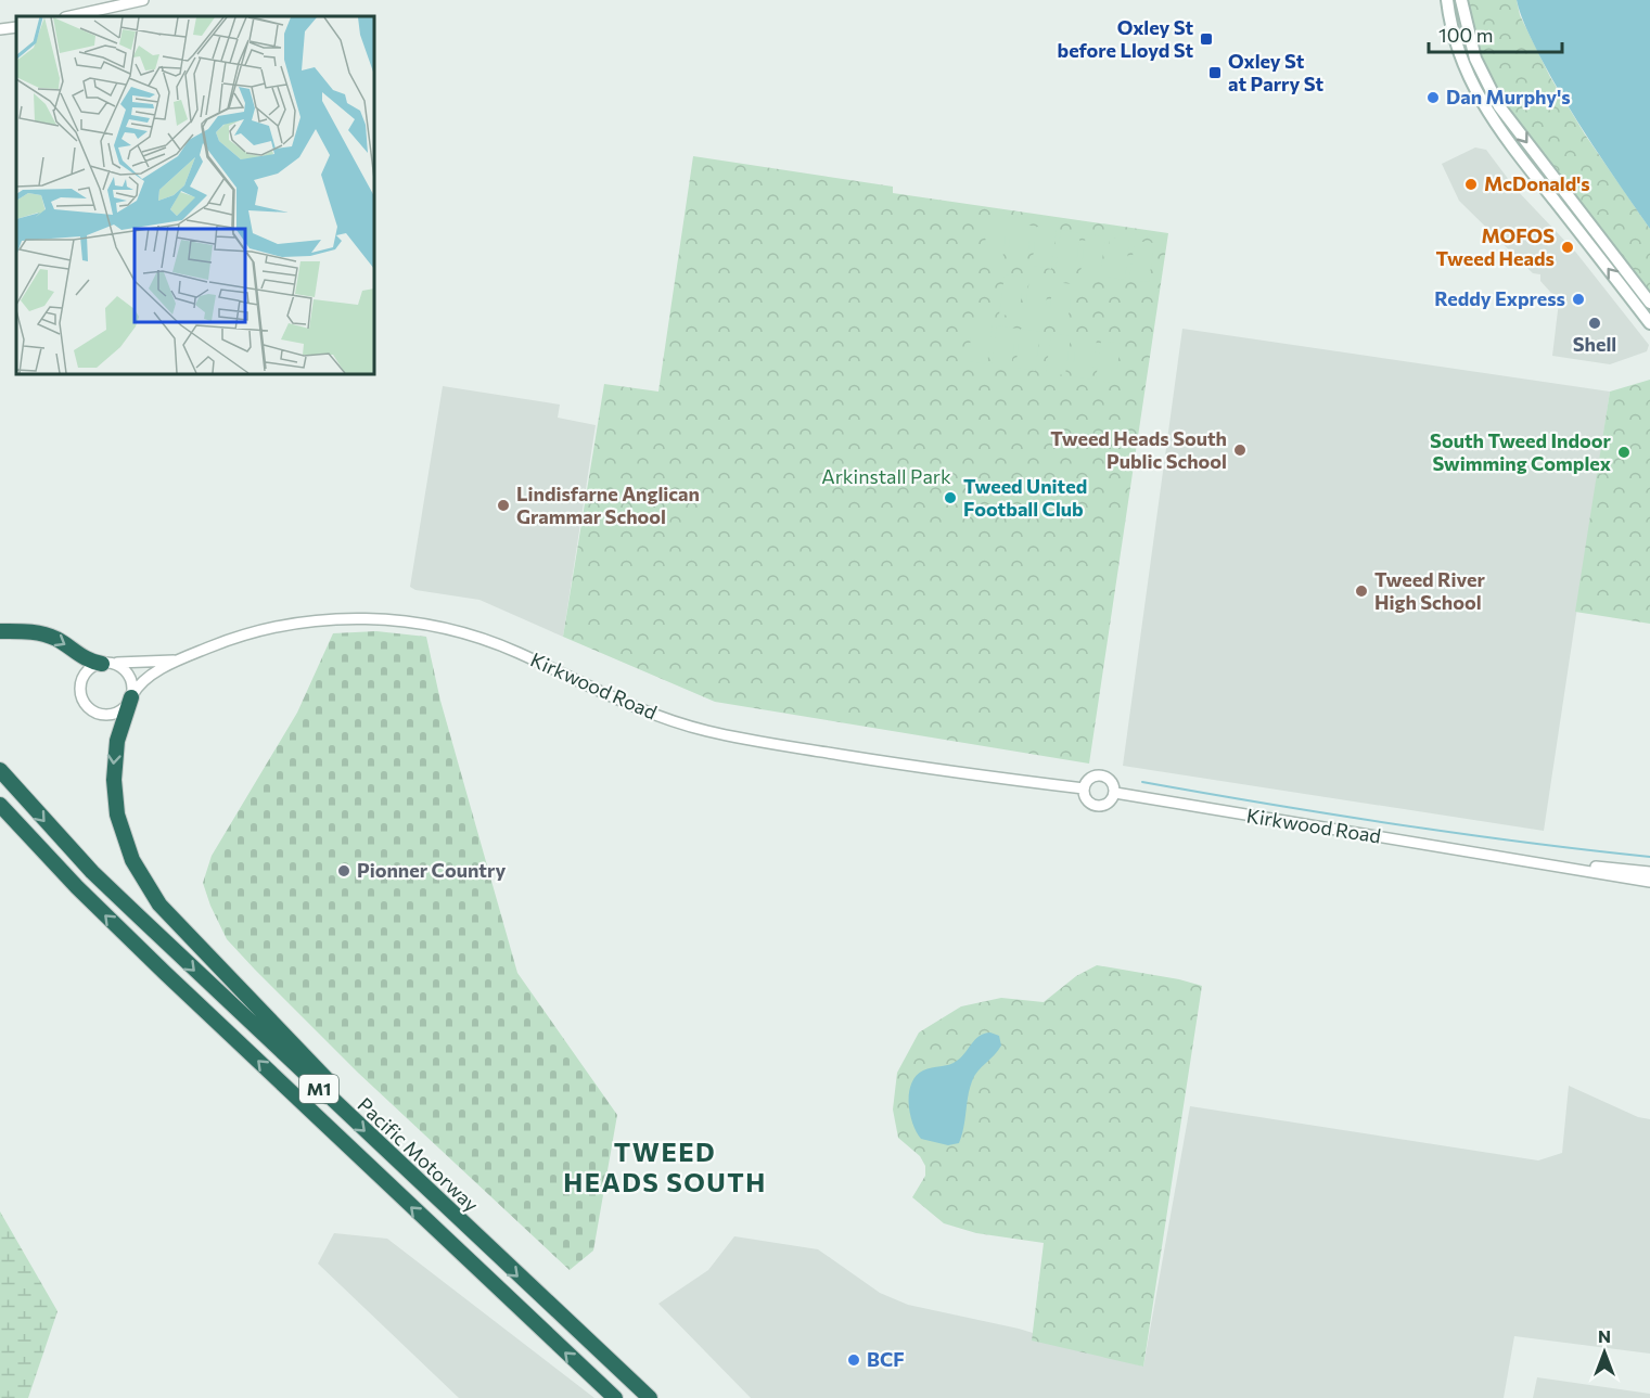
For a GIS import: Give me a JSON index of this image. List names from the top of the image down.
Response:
{
  "streets": {
    "highway": ["M1", "Pacific Motorway"],
    "street": ["Kirkwood Road"]
  },
  "districts": ["TWEED HEADS SOUTH"],
  "parks": ["Arkinstall Park"],
  "places": {
    "transit": ["Oxley St before Lloyd St", "Oxley St at Parry St"],
    "other": [
      "Dan Murphy's",
      "McDonald's",
      "MOFOS Tweed Heads",
      "Reddy Express",
      "Shell",
      "Tweed Heads South Public School",
      "South Tweed Indoor Swimming Complex",
      "Tweed United Football Club",
      "Lindisfarne Anglican Grammar School",
      "Tweed River High School",
      "Pionner Country",
      "BCF"
    ]
  },
  "scale_bar": "100 m",
  "north": "top"
}
